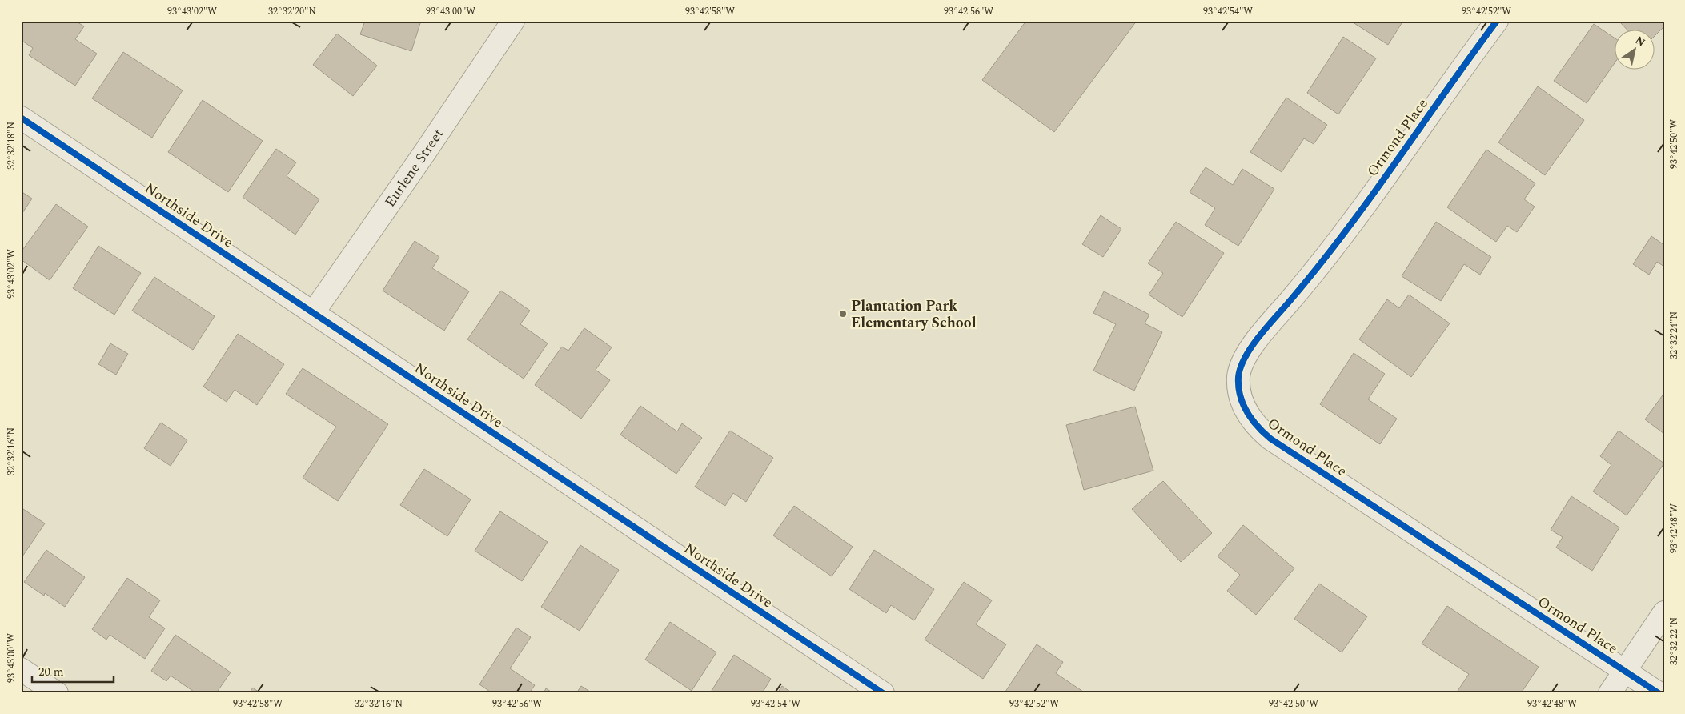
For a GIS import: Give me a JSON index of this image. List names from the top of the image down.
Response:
{
  "streets": {
    "street": ["Ormond Place", "Eurlene Street", "Northside Drive"]
  },
  "crossings": [
    ["Eurlene Street", "Northside Drive"]
  ],
  "places": ["Plantation Park Elementary School"],
  "scale_bar": "20 m",
  "north": "top right",
  "coordinates": [
    "93°43'02\"W",
    "32°32'20\"N",
    "93°43'00\"W",
    "93°42'58\"W",
    "93°42'56\"W",
    "93°42'54\"W",
    "93°42'52\"W",
    "93°42'50\"W",
    "32°32'18\"N",
    "32°32'24\"N",
    "32°32'16\"N",
    "93°42'48\"W",
    "32°32'22\"N"
  ]
}
